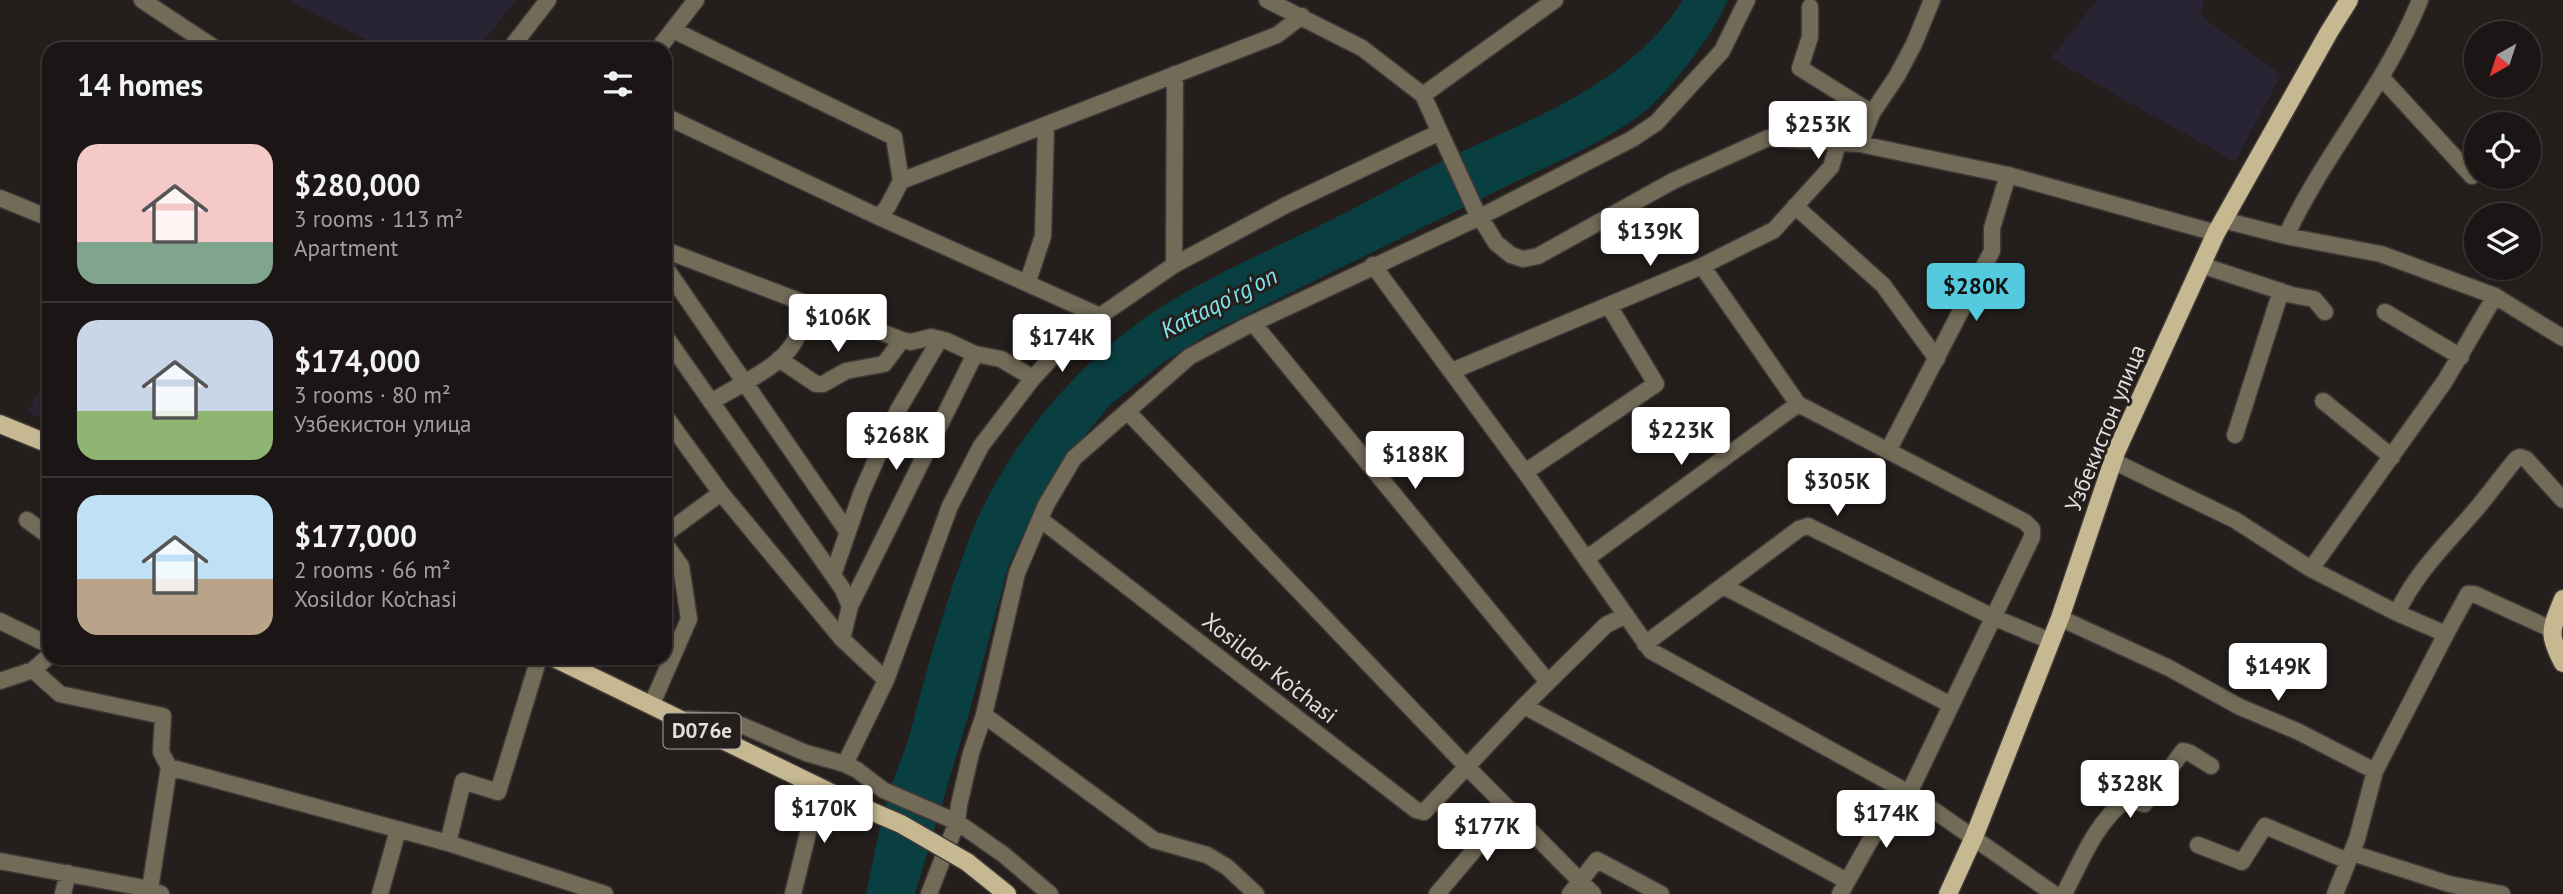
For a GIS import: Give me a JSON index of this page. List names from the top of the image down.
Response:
{
  "streets": {
    "main road": ["Узбекистон улица", "D076e"],
    "street": ["Xosildor Ko’chasi"]
  },
  "water": ["Kattaqo'rg'on"],
  "north": "bottom left",
  "page": {
    "heading": "14 homes",
    "price": [
      "$253K",
      "$139K",
      "$280K",
      "$106K",
      "$174K",
      "$223K",
      "$268K",
      "$188K",
      "$305K",
      "$149K",
      "$328K",
      "$170K",
      "$174K",
      "$177K"
    ],
    "list": [
      {
        "name": "$280,000",
        "note": "3 rooms · 113 m² · Apartment"
      },
      {
        "name": "$174,000",
        "note": "3 rooms · 80 m² · Узбекистон улица"
      },
      {
        "name": "$177,000",
        "note": "2 rooms · 66 m² · Xosildor Ko’chasi"
      }
    ]
  }
}
